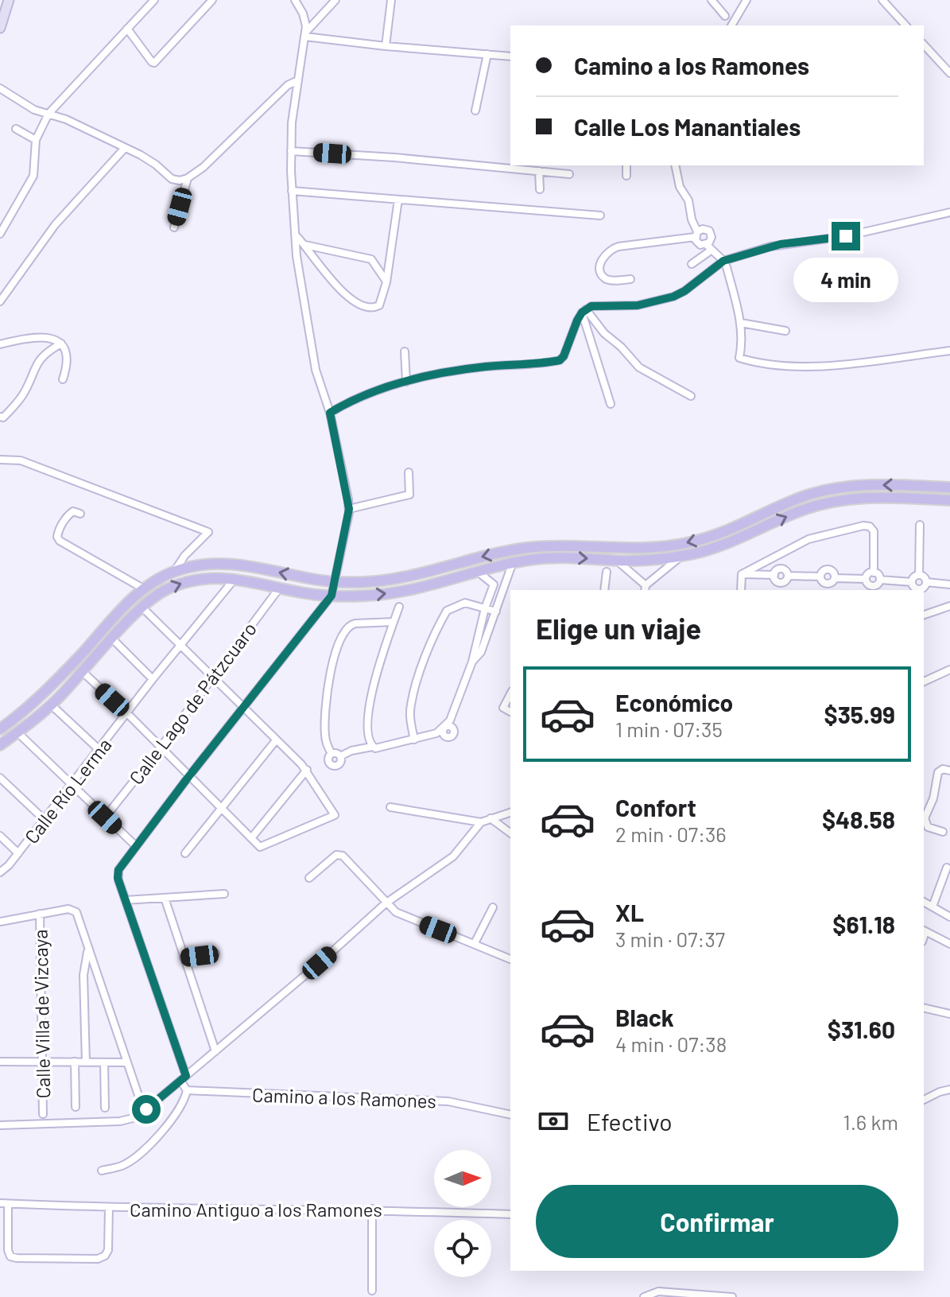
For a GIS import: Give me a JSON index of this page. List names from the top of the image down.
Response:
{
  "streets": {
    "street": [
      "Calle Lago de Pátzcuaro",
      "Calle Río Lerma",
      "Calle Villa de Vizcaya",
      "Camino a los Ramones",
      "Camino Antiguo a los Ramones"
    ]
  },
  "north": "right",
  "page": {
    "banner": ["Camino a los Ramones", "Calle Los Manantiales"],
    "bubble": "4 min",
    "heading": "Elige un viaje",
    "list": [
      {
        "name": "Económico",
        "note": "1 min · 07:35",
        "value": "$35.99"
      },
      {
        "name": "Confort",
        "note": "2 min · 07:36",
        "value": "$48.58"
      },
      {
        "name": "XL",
        "note": "3 min · 07:37",
        "value": "$61.18"
      },
      {
        "name": "Black",
        "note": "4 min · 07:38",
        "value": "$31.60"
      }
    ],
    "pay": ["Efectivo", "1.6 km"],
    "buttons": "Confirmar"
  }
}
